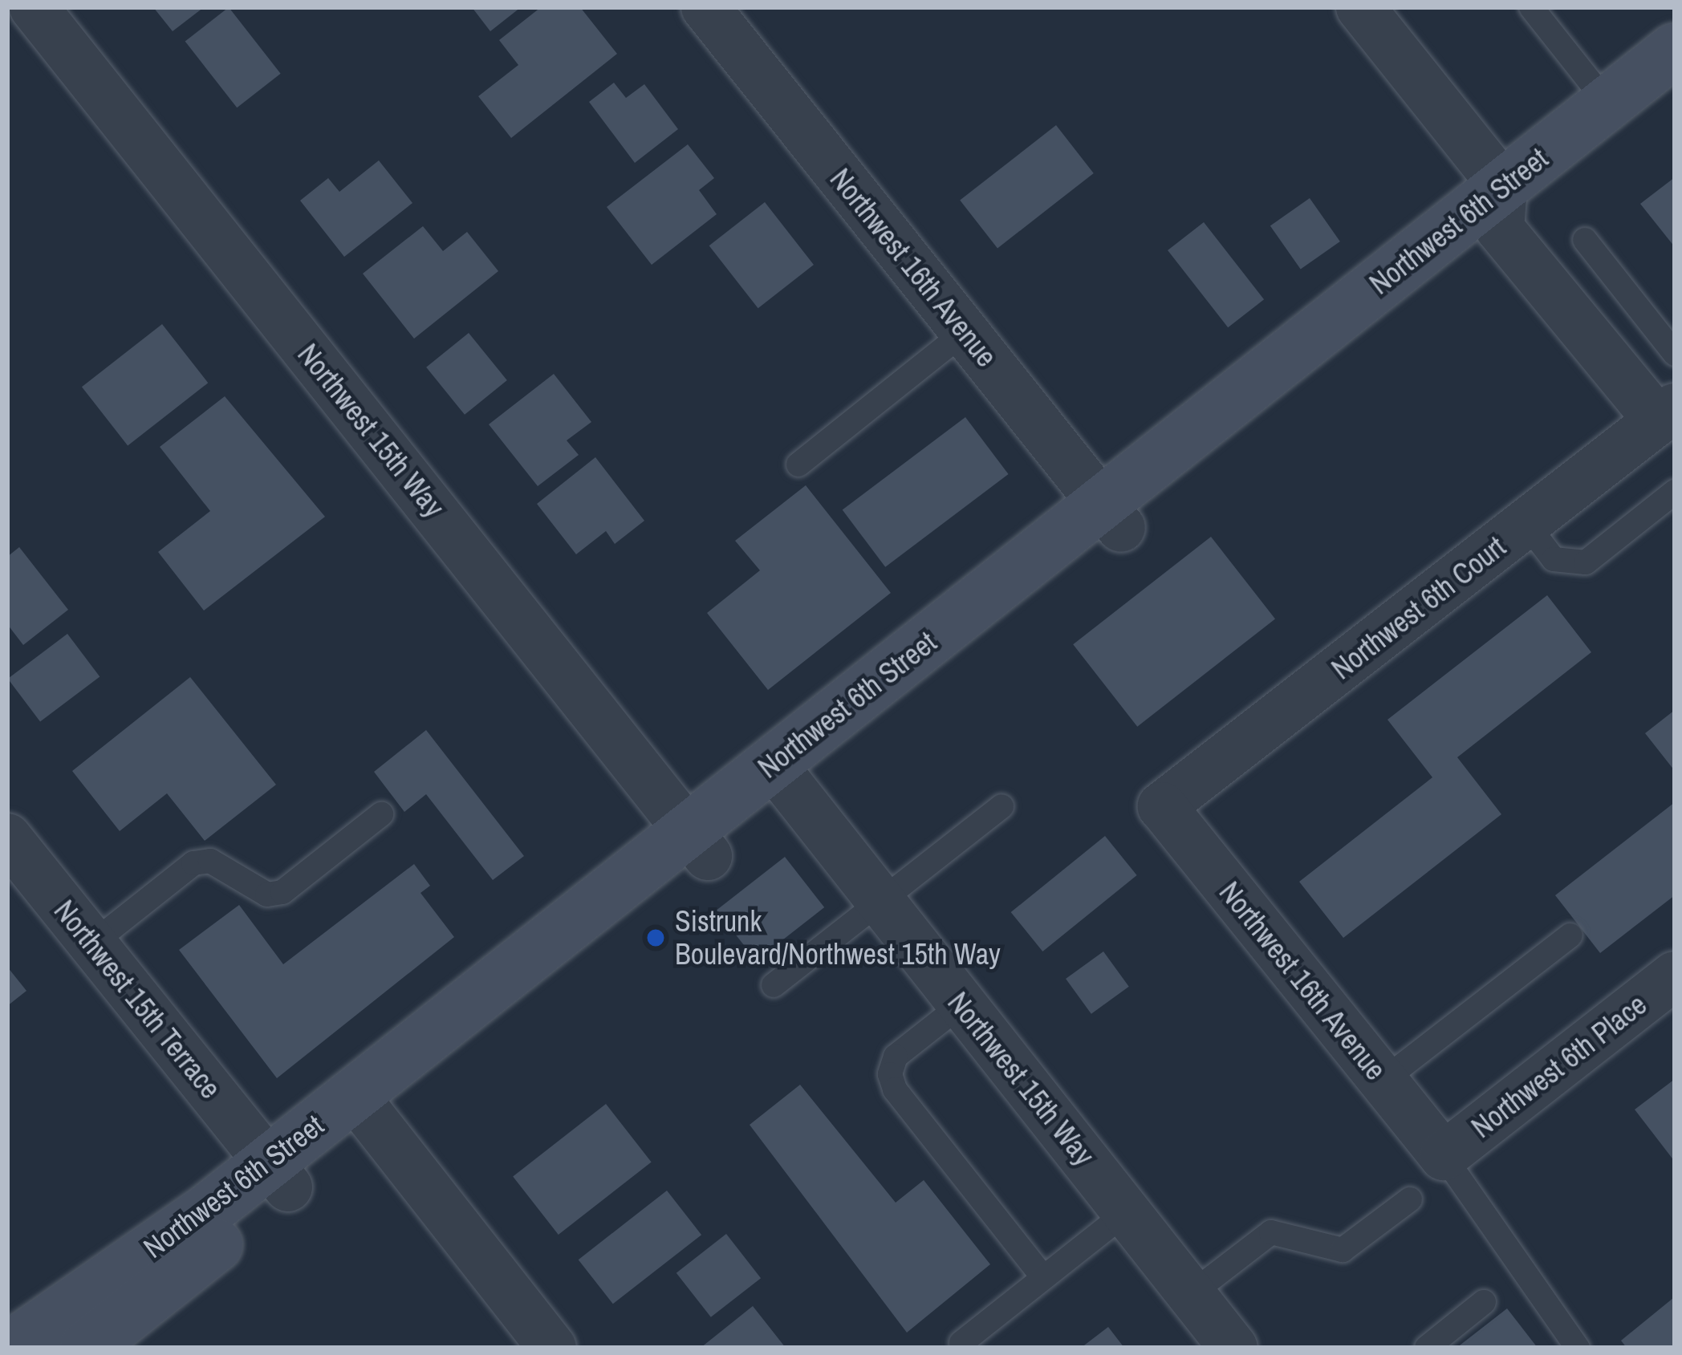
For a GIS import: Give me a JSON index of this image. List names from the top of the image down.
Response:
{
  "streets": {
    "street": [
      "Northwest 6th Street",
      "Northwest 16th Avenue",
      "Northwest 15th Way",
      "Northwest 6th Court",
      "Northwest 15th Terrace",
      "Northwest 6th Place"
    ]
  },
  "crossings": [
    ["Northwest 6th Street", "Northwest 16th Avenue"],
    ["Northwest 6th Street", "Northwest 15th Way"],
    ["Northwest 6th Street", "Northwest 15th Terrace"],
    ["Northwest 16th Avenue", "Northwest 6th Court"],
    ["Northwest 16th Avenue", "Northwest 6th Place"]
  ],
  "places": ["Sistrunk Boulevard/Northwest 15th Way"]
}
